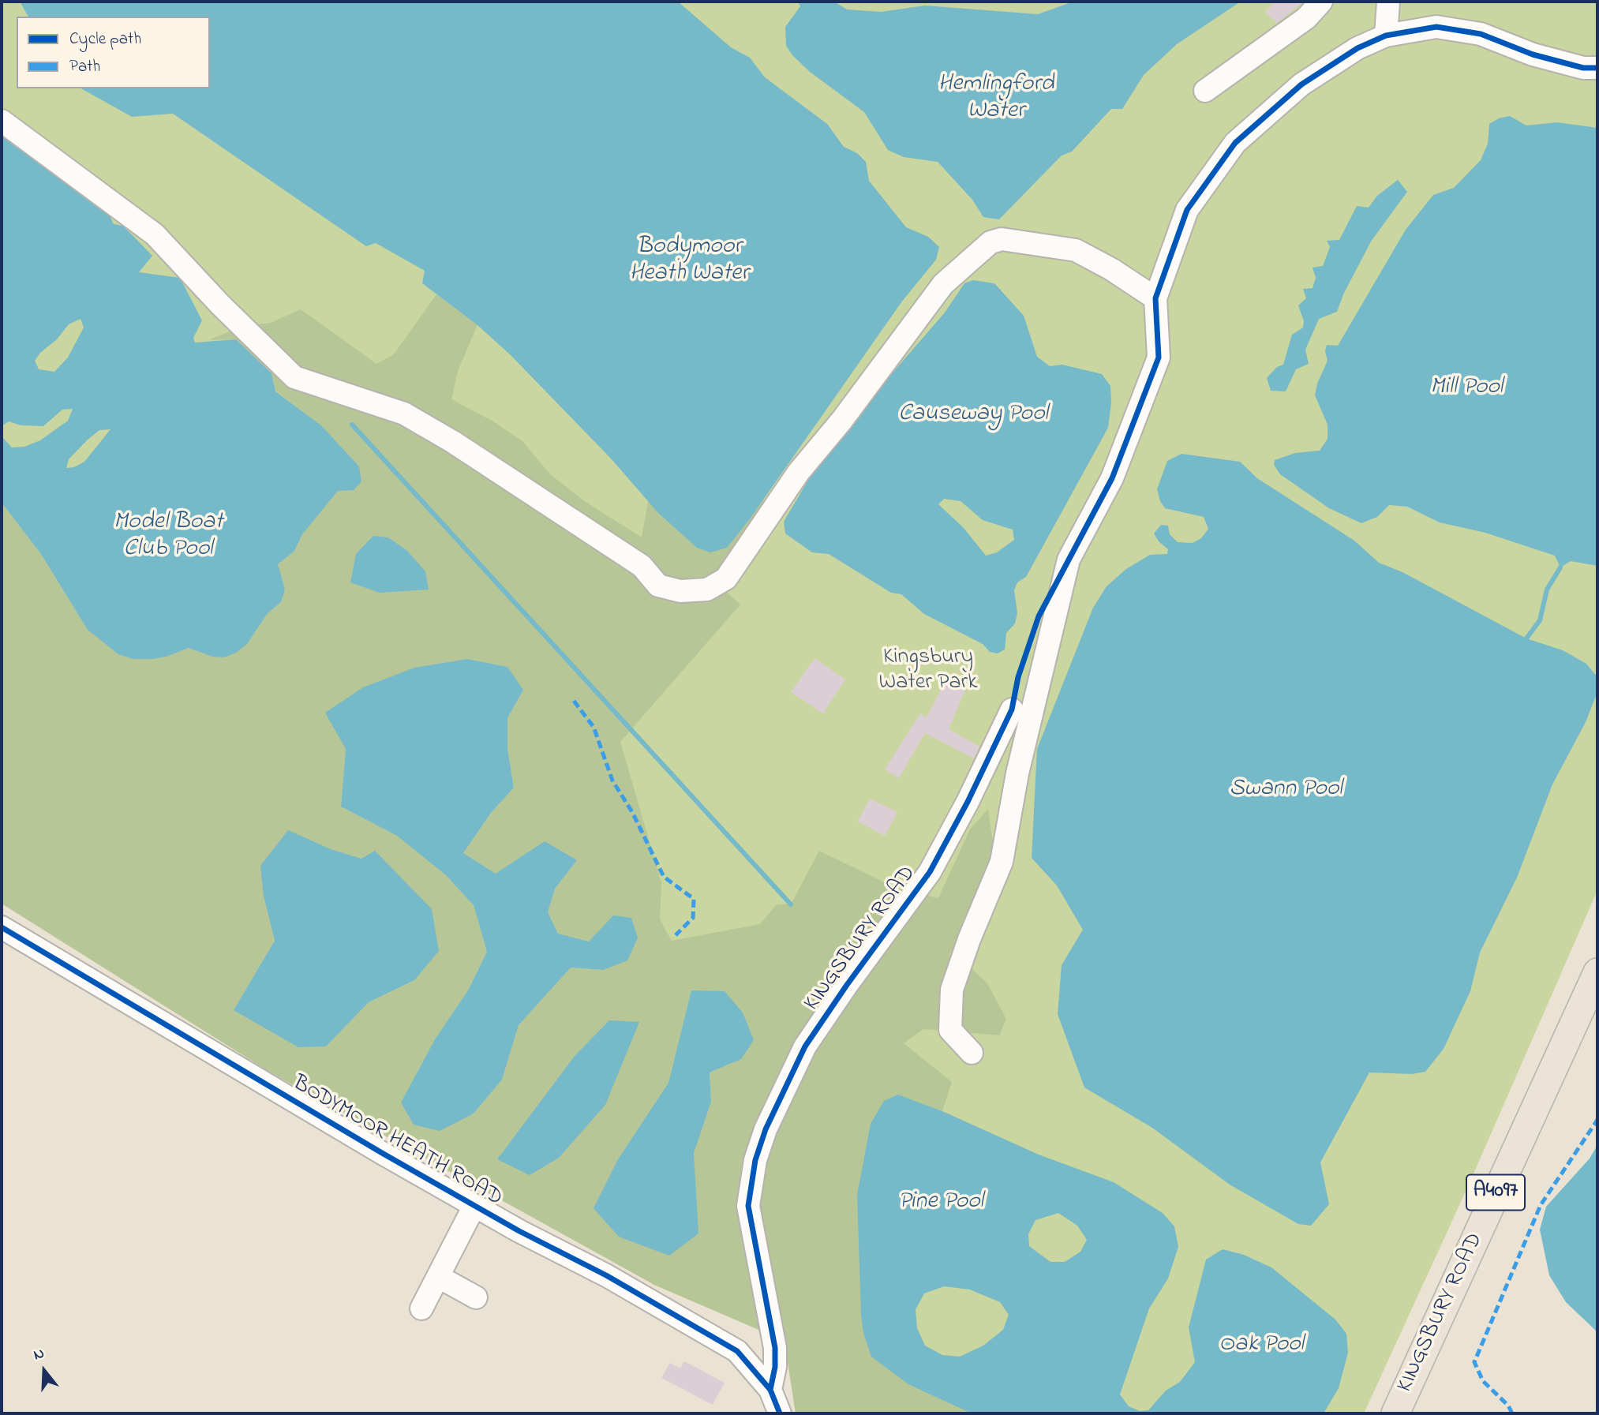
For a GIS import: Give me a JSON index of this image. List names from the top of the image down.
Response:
{
  "streets": {
    "main road": ["KINGSBURY ROAD", "A4097"],
    "street": ["BODYMOOR HEATH ROAD"]
  },
  "crossings": [
    ["KINGSBURY ROAD", "BODYMOOR HEATH ROAD"]
  ],
  "water": [
    "Hemlingford Water",
    "Bodymoor Heath Water",
    "Mill Pool",
    "Causeway Pool",
    "Model Boat Club Pool",
    "Swann Pool",
    "Pine Pool",
    "Oak Pool"
  ],
  "parks": ["Kingsbury Water Park"],
  "legend": ["Cycle path", "Path"],
  "north": "top"
}
